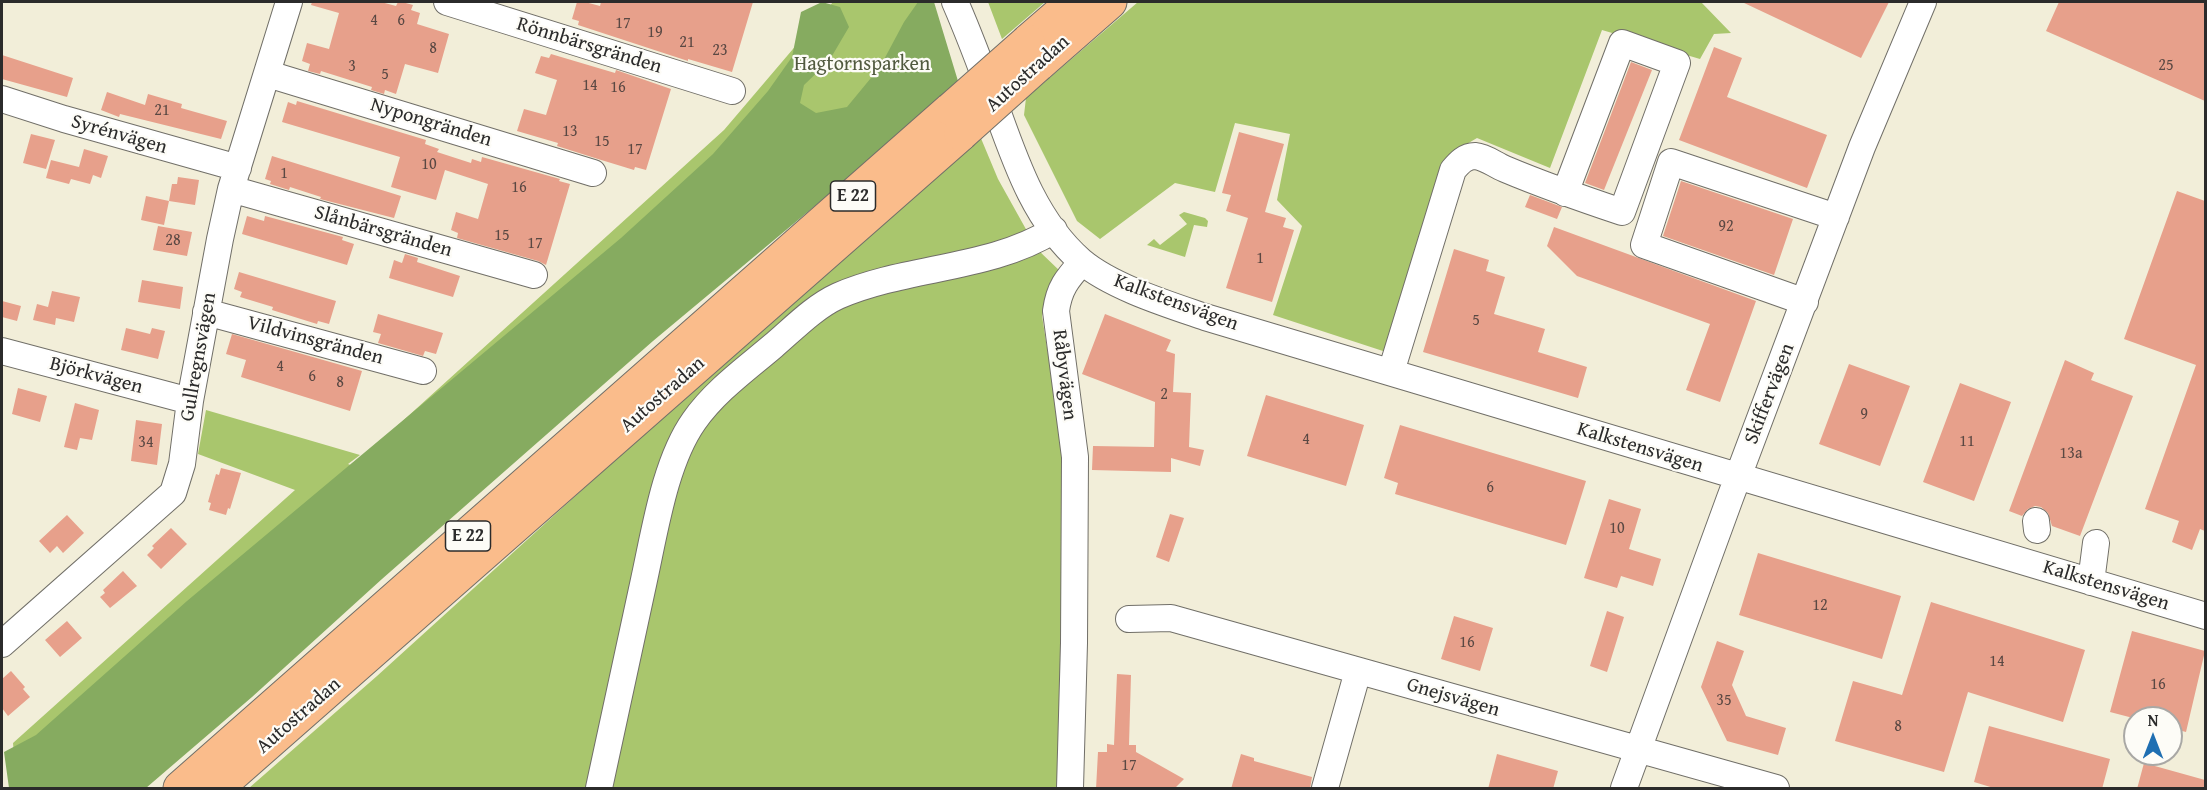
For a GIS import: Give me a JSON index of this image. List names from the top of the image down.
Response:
{
  "streets": {
    "highway": ["Autostradan", "E 22"],
    "street": [
      "Rönnbärsgränden",
      "Nypongränden",
      "Syrénvägen",
      "Slånbärsgränden",
      "Kalkstensvägen",
      "Vildvinsgränden",
      "Gullregnsvägen",
      "Råbyvägen",
      "Björkvägen",
      "Skiffervägen",
      "Gnejsvägen"
    ]
  },
  "crossings": [
    ["Nypongränden", "Gullregnsvägen"],
    ["Syrénvägen", "Slånbärsgränden"],
    ["Syrénvägen", "Gullregnsvägen"],
    ["Slånbärsgränden", "Gullregnsvägen"],
    ["Kalkstensvägen", "Råbyvägen"],
    ["Kalkstensvägen", "Skiffervägen"],
    ["Vildvinsgränden", "Gullregnsvägen"],
    ["Gullregnsvägen", "Björkvägen"],
    ["Skiffervägen", "Gnejsvägen"]
  ],
  "parks": ["Hagtornsparken"],
  "house_numbers": [
    "4",
    "6",
    "17",
    "19",
    "21",
    "8",
    "23",
    "25",
    "3",
    "5",
    "14",
    "16",
    "21",
    "13",
    "15",
    "17",
    "10",
    "1",
    "16",
    "92",
    "15",
    "28",
    "17",
    "1",
    "5",
    "4",
    "6",
    "8",
    "2",
    "9",
    "4",
    "11",
    "34",
    "13a",
    "6",
    "10",
    "12",
    "16",
    "14",
    "16",
    "35",
    "8",
    "17"
  ],
  "north": "top"
}
